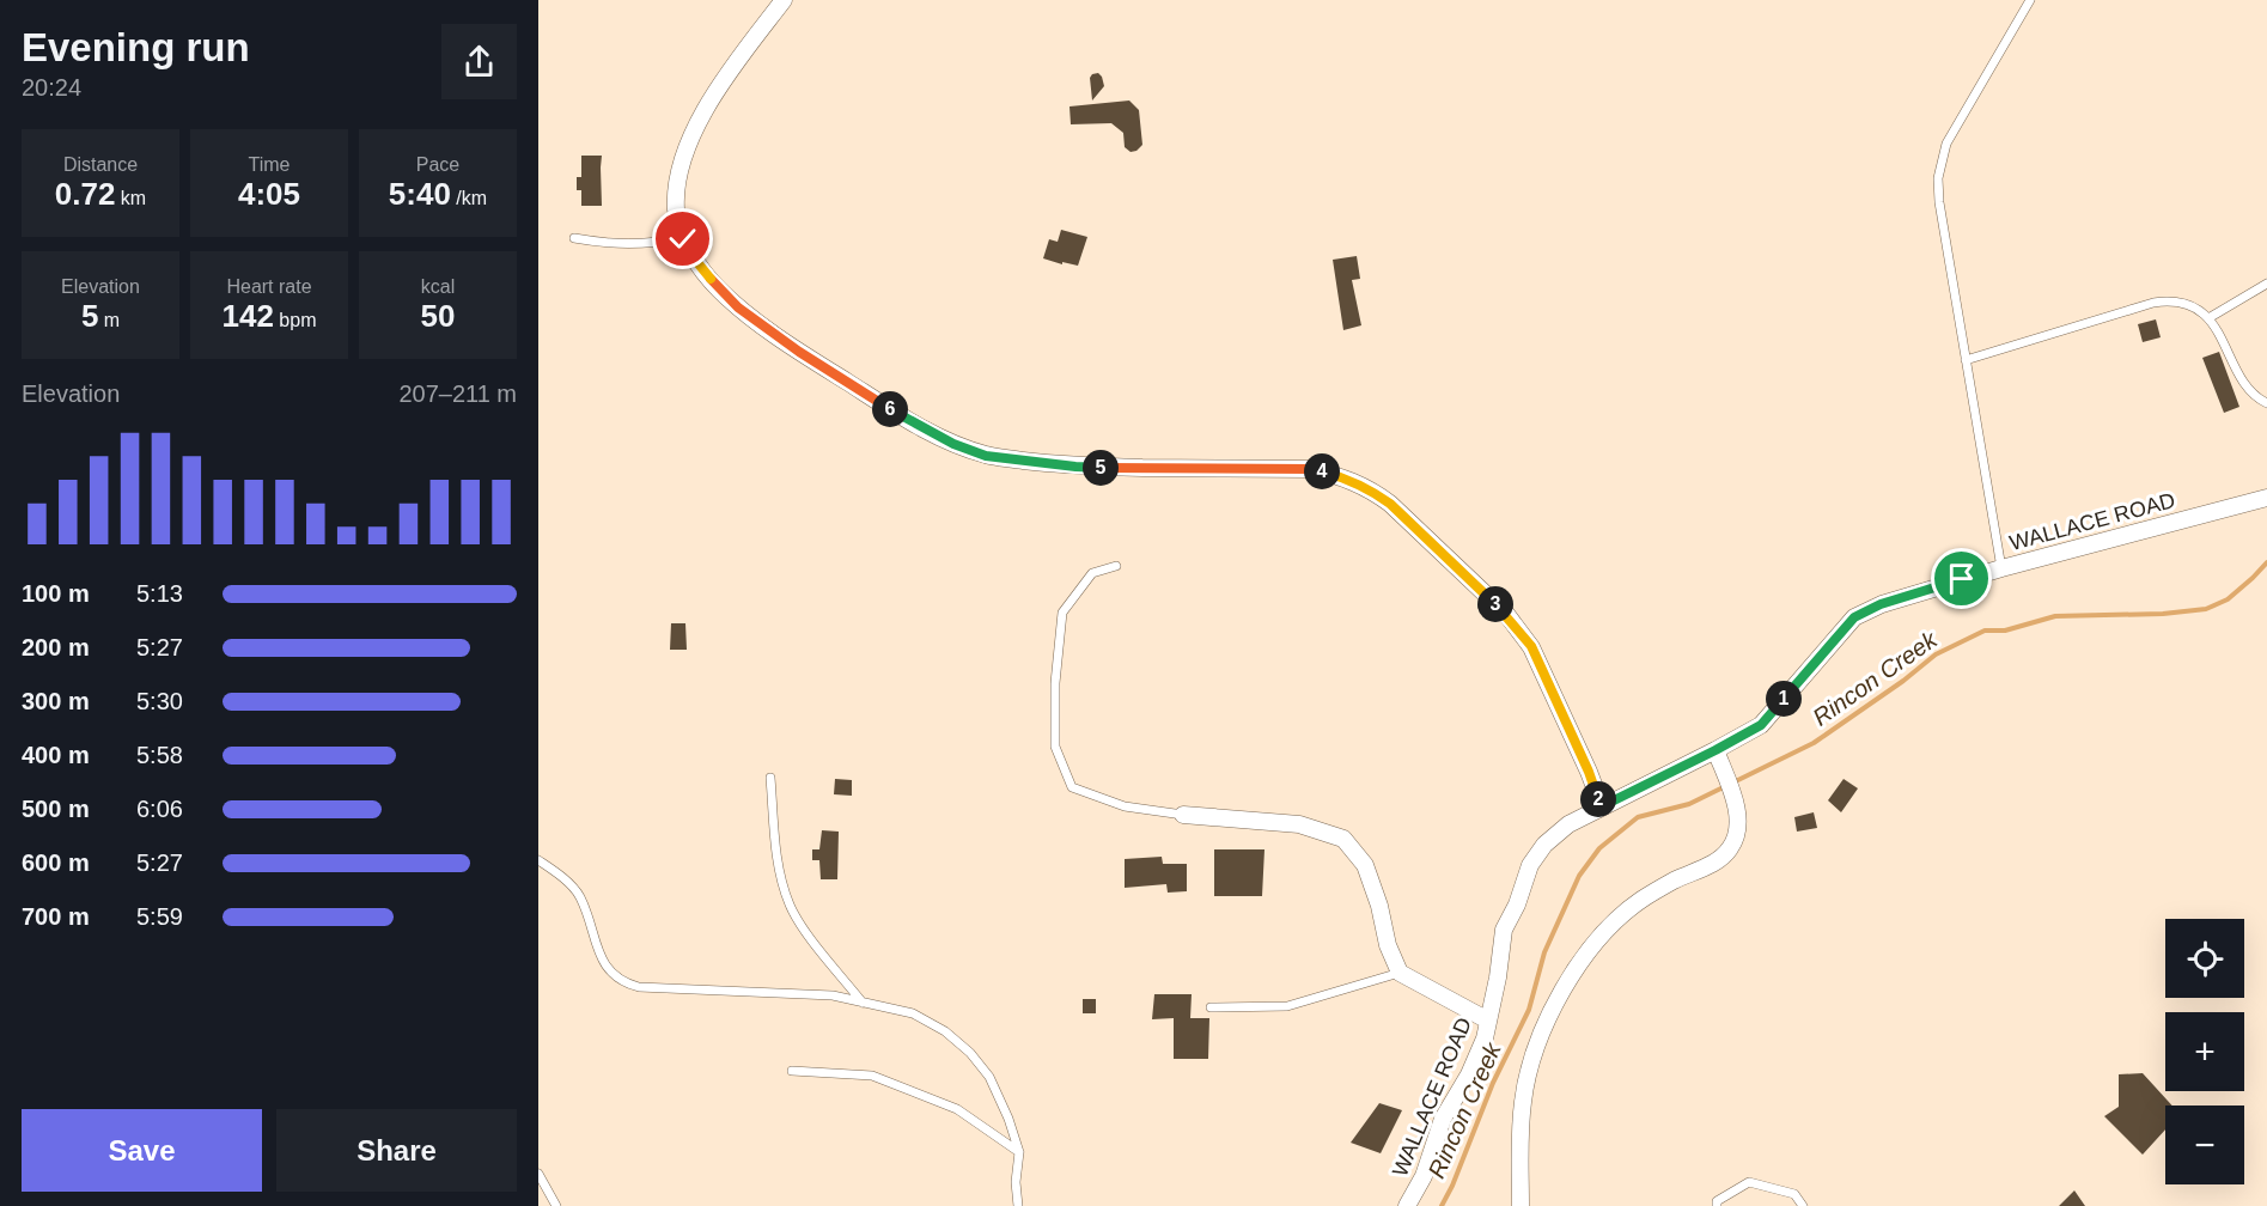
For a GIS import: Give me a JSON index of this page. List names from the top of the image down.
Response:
{
  "streets": {
    "street": ["WALLACE ROAD"]
  },
  "water": ["Rincon Creek"],
  "page": {
    "heading": ["Evening run", "20:24"],
    "stats": [
      ["Distance", "0.72 km"],
      ["Time", "4:05"],
      ["Pace", "5:40 /km"],
      ["Elevation", "5 m"],
      ["Heart rate", "142 bpm"],
      ["kcal", "50"]
    ],
    "chart": ["Elevation", "207–211 m"],
    "pins": [
      "6",
      "5",
      "4",
      "3",
      "1",
      "2"
    ],
    "list": [
      {
        "name": "100 m",
        "note": "5:13"
      },
      {
        "name": "200 m",
        "note": "5:27"
      },
      {
        "name": "300 m",
        "note": "5:30"
      },
      {
        "name": "400 m",
        "note": "5:58"
      },
      {
        "name": "500 m",
        "note": "6:06"
      },
      {
        "name": "600 m",
        "note": "5:27"
      },
      {
        "name": "700 m",
        "note": "5:59"
      }
    ],
    "map_buttons": ["+", "−"],
    "buttons": ["Save", "Share"]
  }
}
